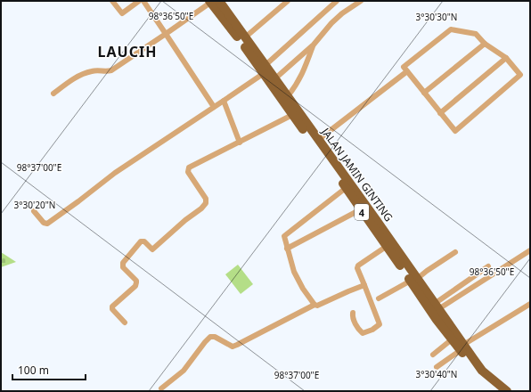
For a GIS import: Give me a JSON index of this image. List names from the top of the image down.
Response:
{
  "streets": {
    "highway": ["JALAN JAMIN GINTING", "4"]
  },
  "districts": ["LAUCIH"],
  "scale_bar": "100 m",
  "coordinates": [
    "98°36'50\"E",
    "3°30'30\"N",
    "98°37'00\"E",
    "3°30'20\"N",
    "3°30'40\"N"
  ]
}
